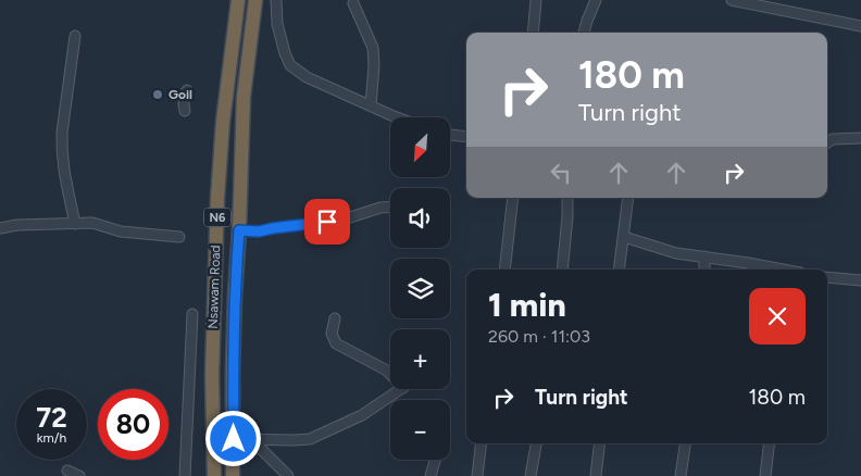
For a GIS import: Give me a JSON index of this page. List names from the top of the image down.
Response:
{
  "streets": {
    "highway": ["N6", "Nsawam Road"]
  },
  "places": ["Goil"],
  "north": "bottom left",
  "page": {
    "turn": ["180 m", "Turn right"],
    "map_buttons": ["+", "−"],
    "heading": ["1 min", "260 m · 11:03"],
    "list": [
      {
        "name": "Turn right",
        "value": "180 m"
      }
    ],
    "speed": "72 km/h",
    "limit": "80"
  }
}
